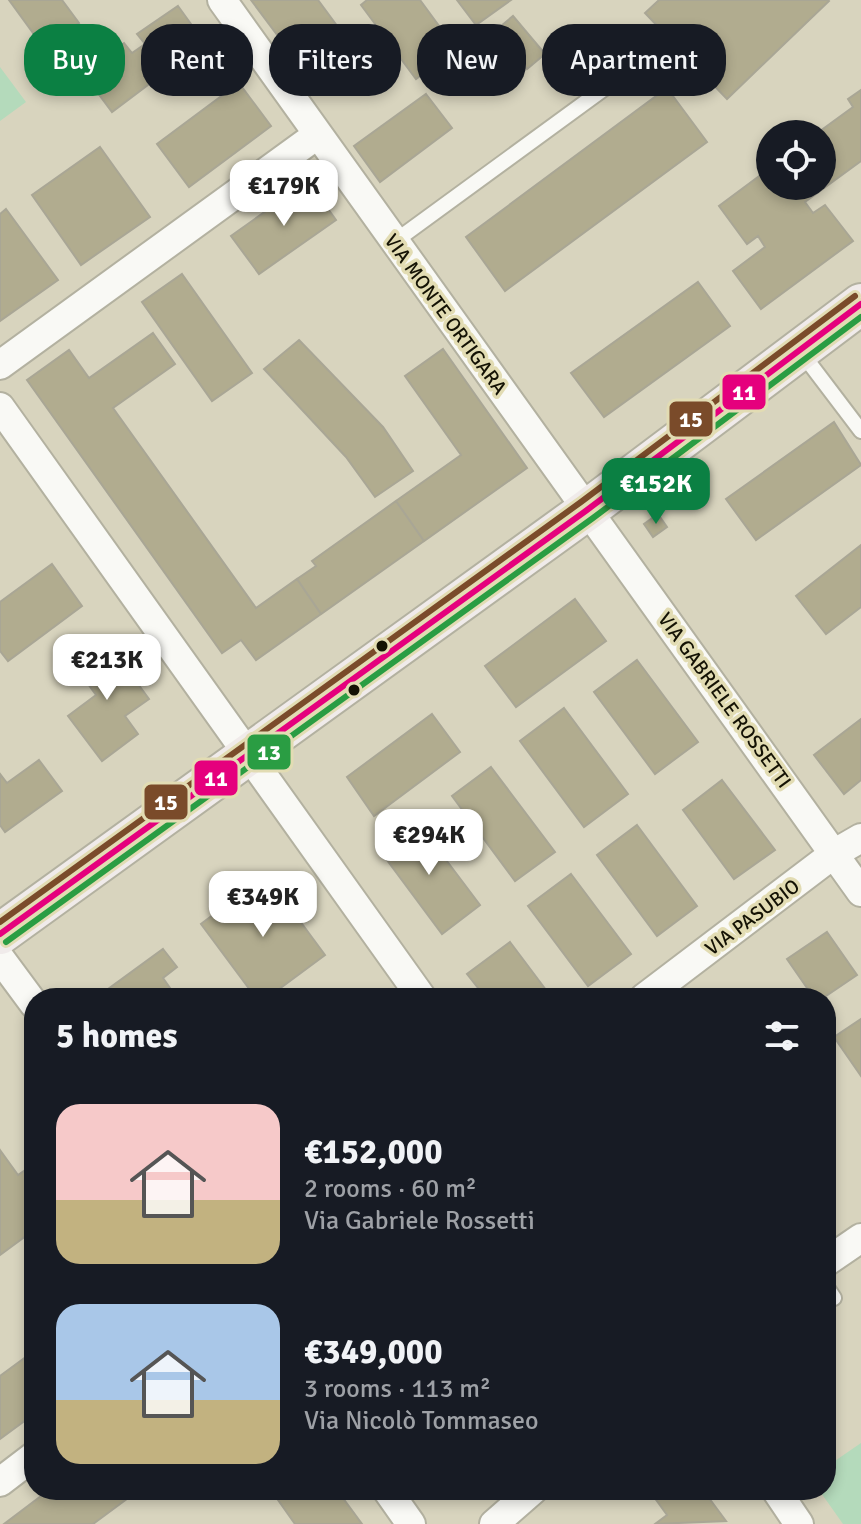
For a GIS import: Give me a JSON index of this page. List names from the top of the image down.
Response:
{
  "streets": {
    "street": ["VIA MONTE ORTIGARA", "VIA GABRIELE ROSSETTI", "VIA PASUBIO"]
  },
  "crossings": [
    ["VIA MONTE ORTIGARA", "VIA GABRIELE ROSSETTI"],
    ["VIA GABRIELE ROSSETTI", "VIA PASUBIO"]
  ],
  "lines": ["transit line 15", "transit line 11", "transit line 13"],
  "page": {
    "chip": [
      "Buy",
      "Rent",
      "Filters",
      "New",
      "Apartment"
    ],
    "price": [
      "€179K",
      "€152K",
      "€213K",
      "€294K",
      "€349K"
    ],
    "heading": "5 homes",
    "list": [
      {
        "name": "€152,000",
        "note": "2 rooms · 60 m² · Via Gabriele Rossetti"
      },
      {
        "name": "€349,000",
        "note": "3 rooms · 113 m² · Via Nicolò Tommaseo"
      }
    ]
  }
}
